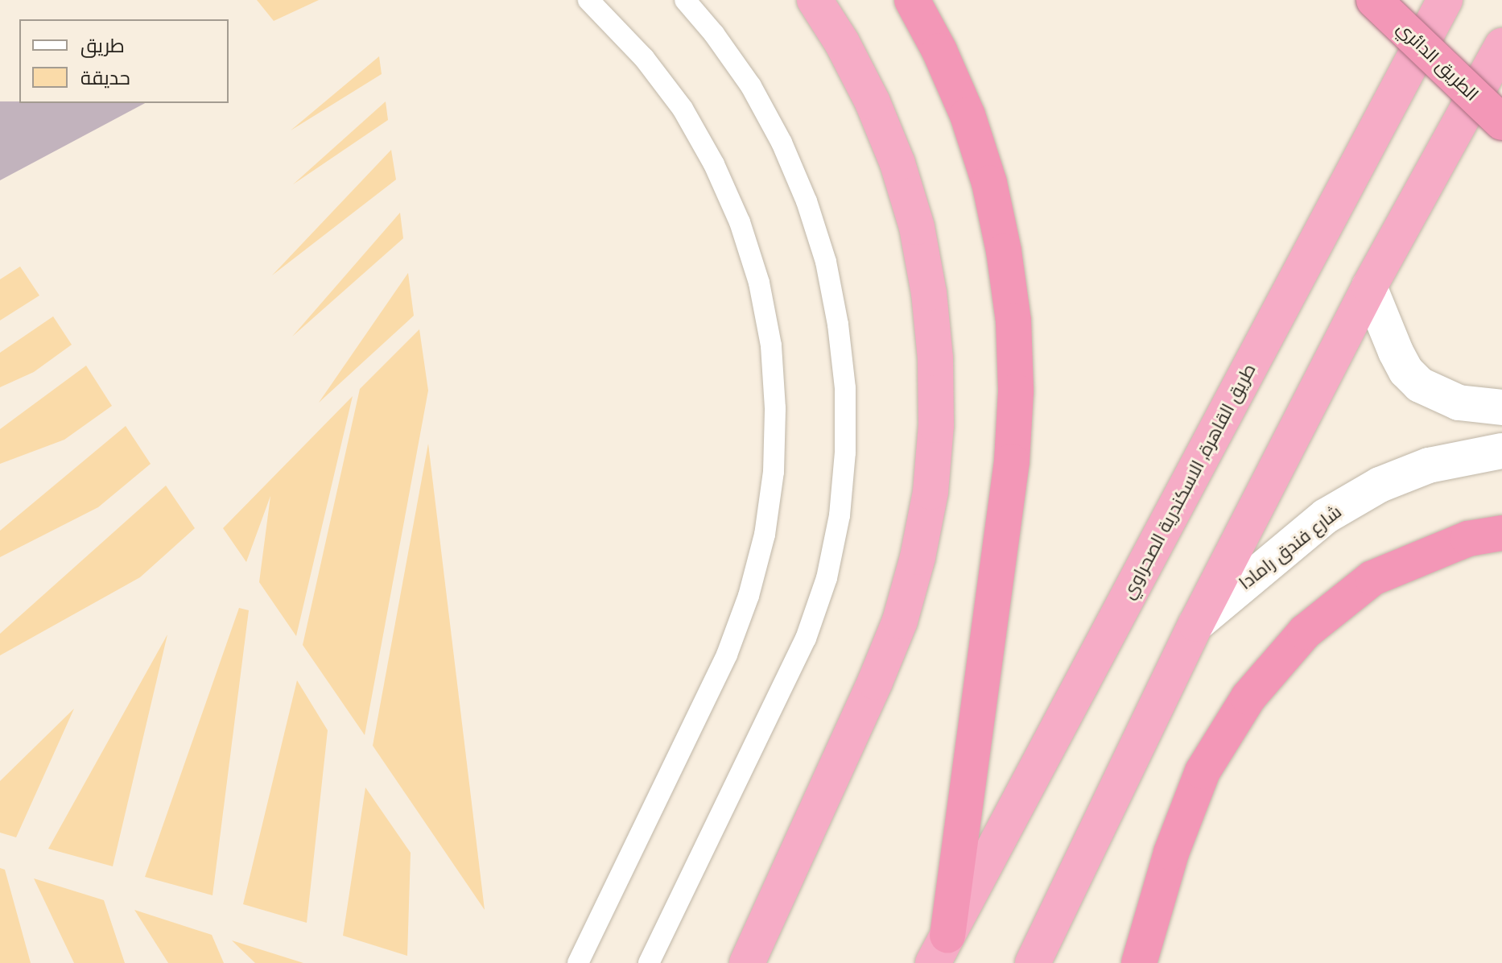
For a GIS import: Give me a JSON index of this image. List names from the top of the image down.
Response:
{
  "streets": {
    "highway": ["الطريق الدائري", "طريق القاهرة, الاسكندرية الصحراوي"],
    "street": ["شارع فندق رامادا"]
  },
  "legend": ["طريق", "حديقة"]
}
